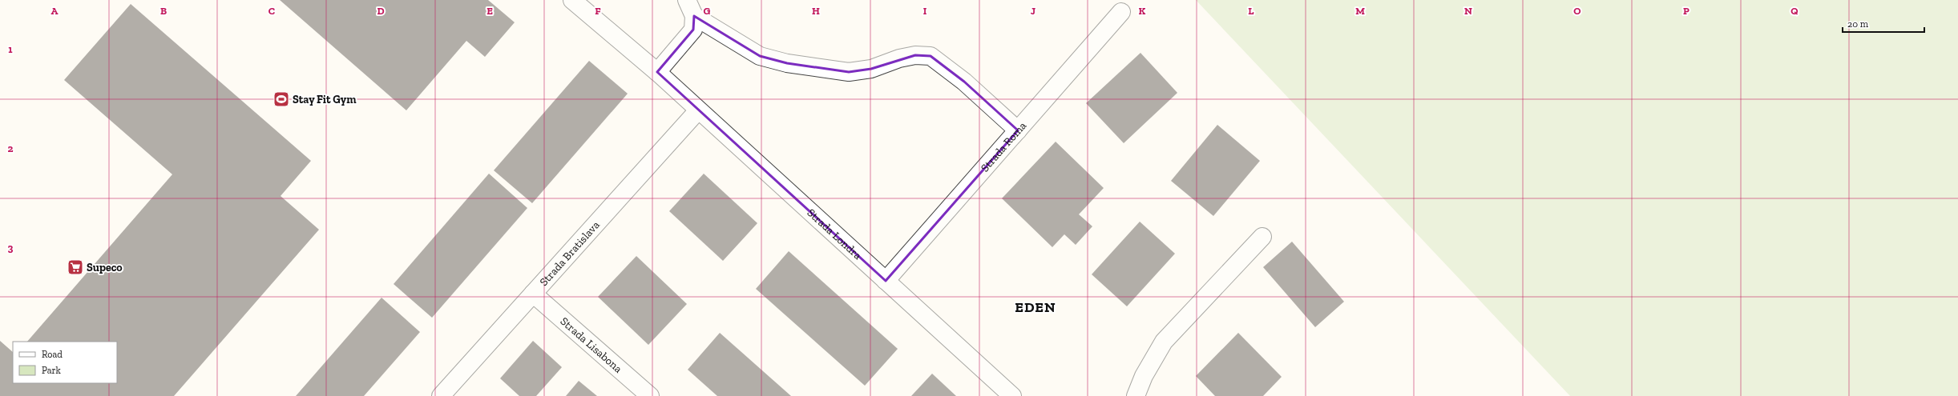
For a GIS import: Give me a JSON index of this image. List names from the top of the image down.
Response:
{
  "streets": {
    "street": [
      "Strada Roma",
      "Strada Londra",
      "Strada Bratislava",
      "Strada Lisabona"
    ]
  },
  "crossings": [
    ["Strada Roma", "Strada Londra"],
    ["Strada Londra", "Strada Bratislava"],
    ["Strada Bratislava", "Strada Lisabona"]
  ],
  "districts": ["EDEN"],
  "places": {
    "sports": ["Stay Fit Gym"],
    "supermarket": ["Supeco"]
  },
  "legend": ["Road", "Park"],
  "scale_bar": "20 m",
  "grid": {
    "columns": [
      "A",
      "B",
      "C",
      "D",
      "E",
      "F",
      "G",
      "H",
      "I",
      "J",
      "K",
      "L",
      "M",
      "N",
      "O",
      "P",
      "Q"
    ],
    "rows": ["1", "2", "3"]
  }
}
